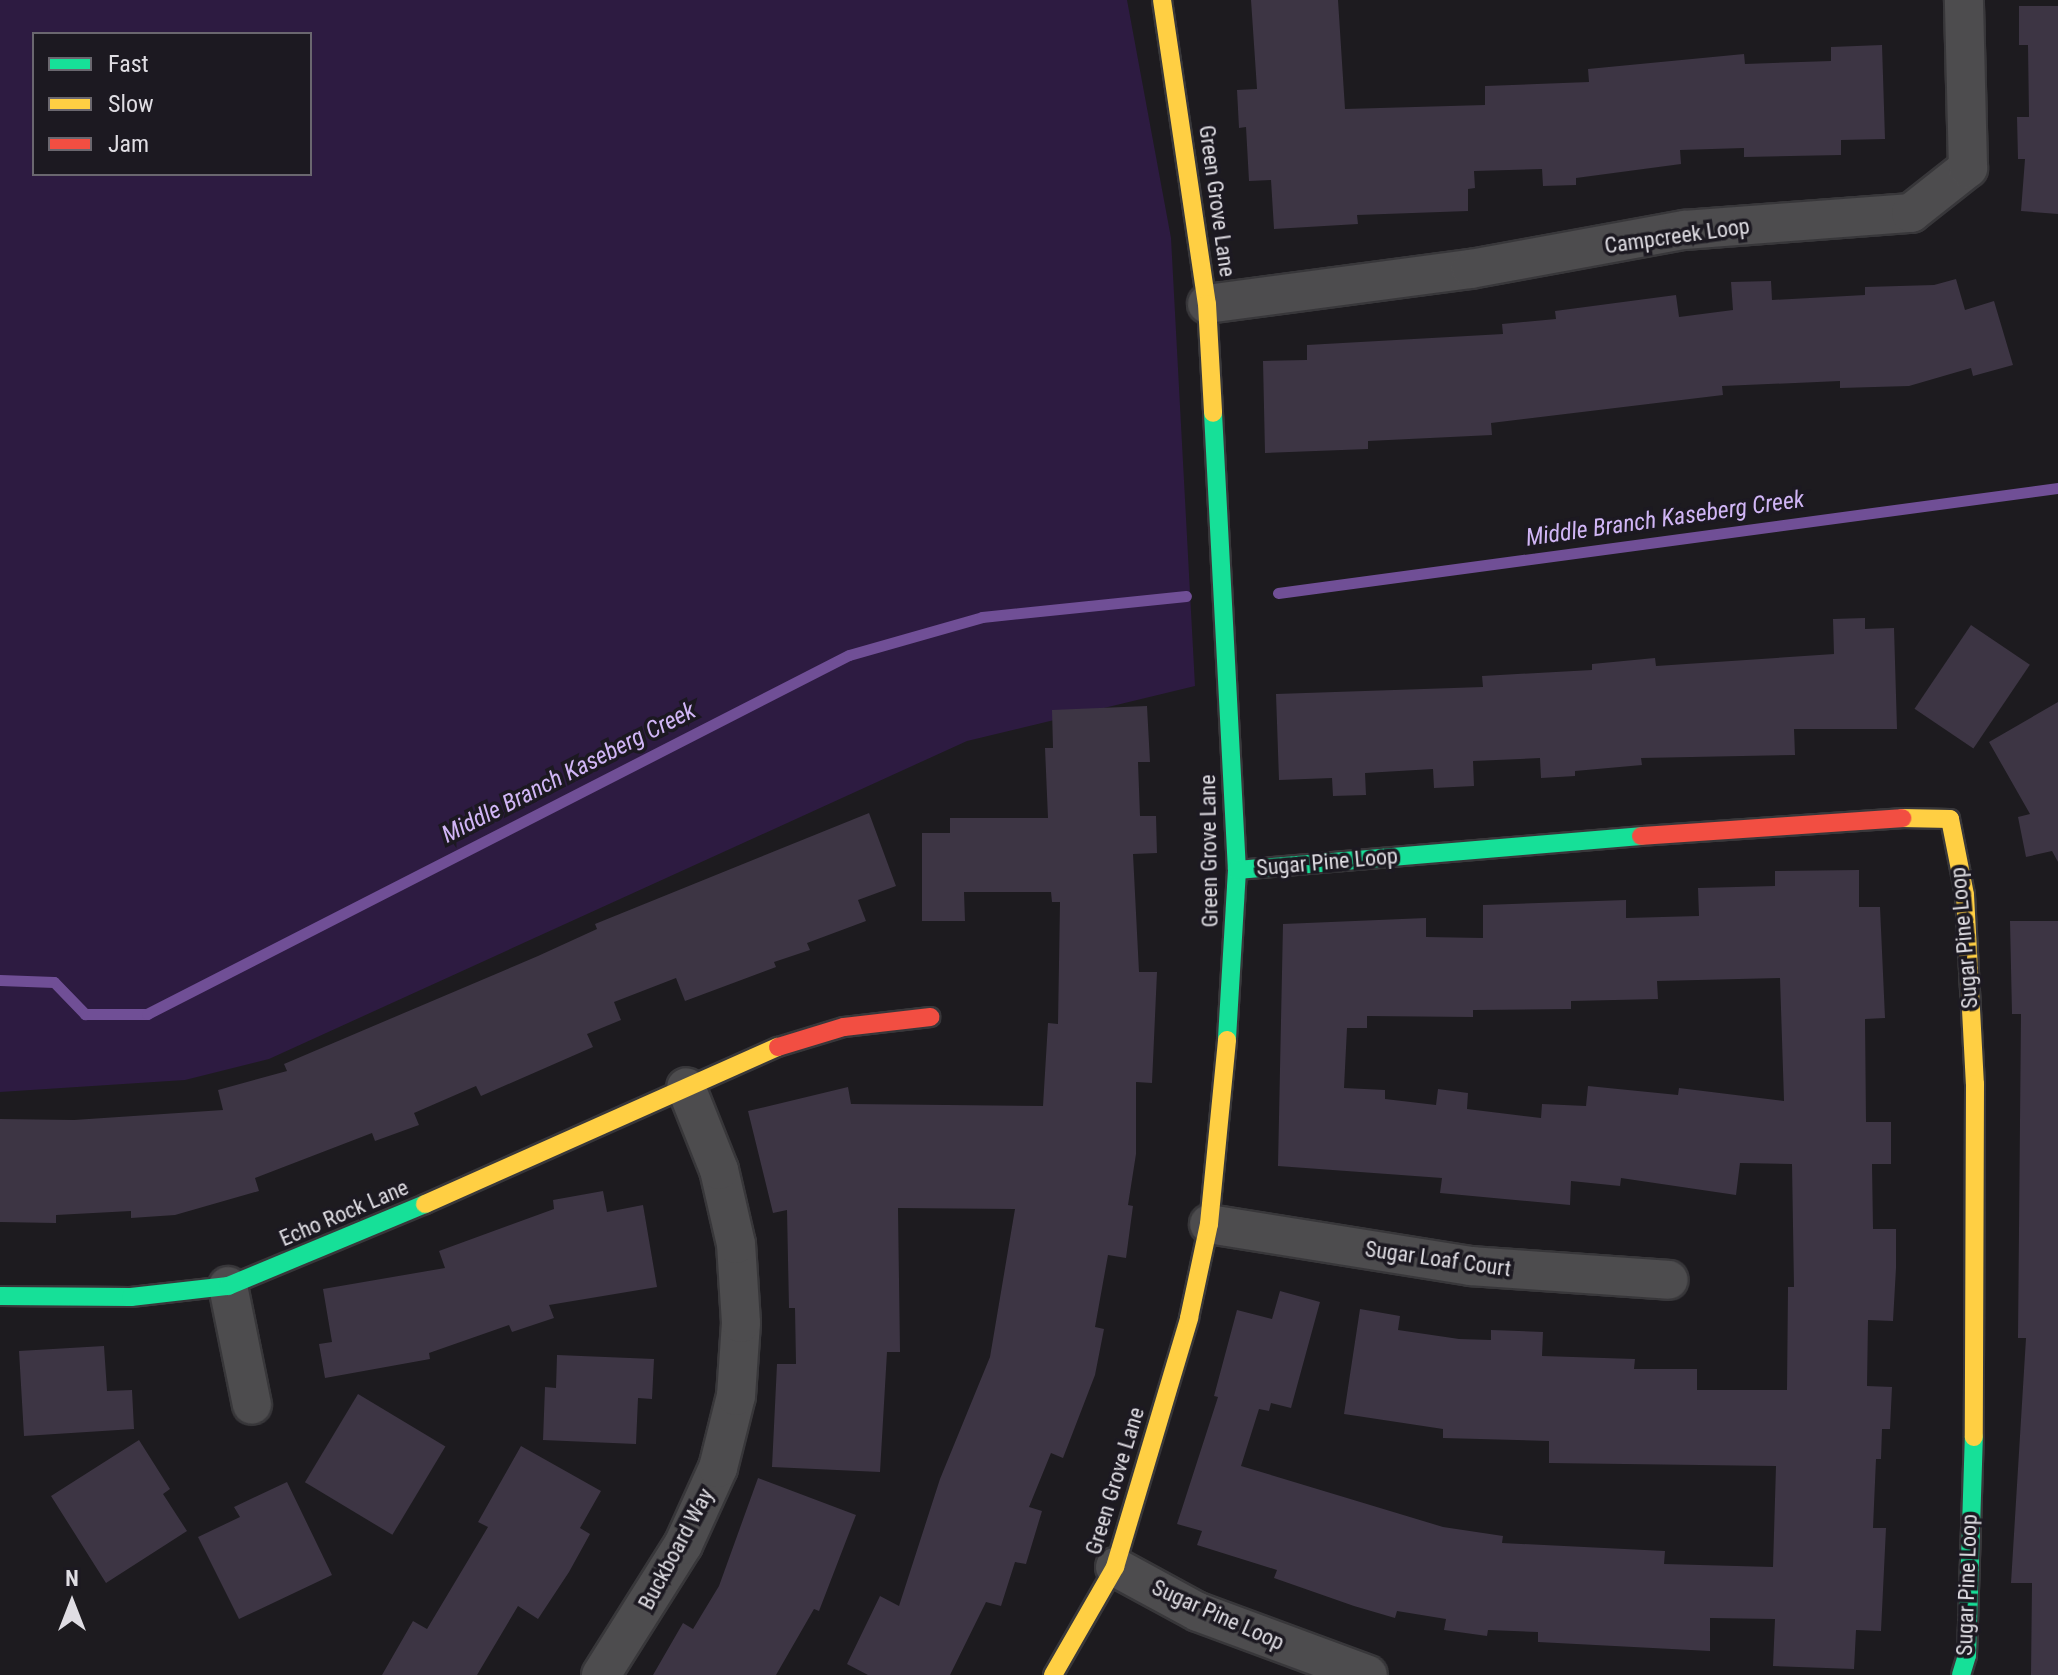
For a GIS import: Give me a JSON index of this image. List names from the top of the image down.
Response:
{
  "streets": {
    "street": [
      "Green Grove Lane",
      "Campcreek Loop",
      "Sugar Pine Loop",
      "Echo Rock Lane",
      "Sugar Loaf Court",
      "Buckboard Way"
    ]
  },
  "crossings": [
    ["Green Grove Lane", "Campcreek Loop"],
    ["Green Grove Lane", "Sugar Pine Loop"],
    ["Green Grove Lane", "Sugar Loaf Court"],
    ["Echo Rock Lane", "Buckboard Way"]
  ],
  "water": ["Middle Branch Kaseberg Creek"],
  "legend": ["Fast", "Slow", "Jam"],
  "north": "top"
}
